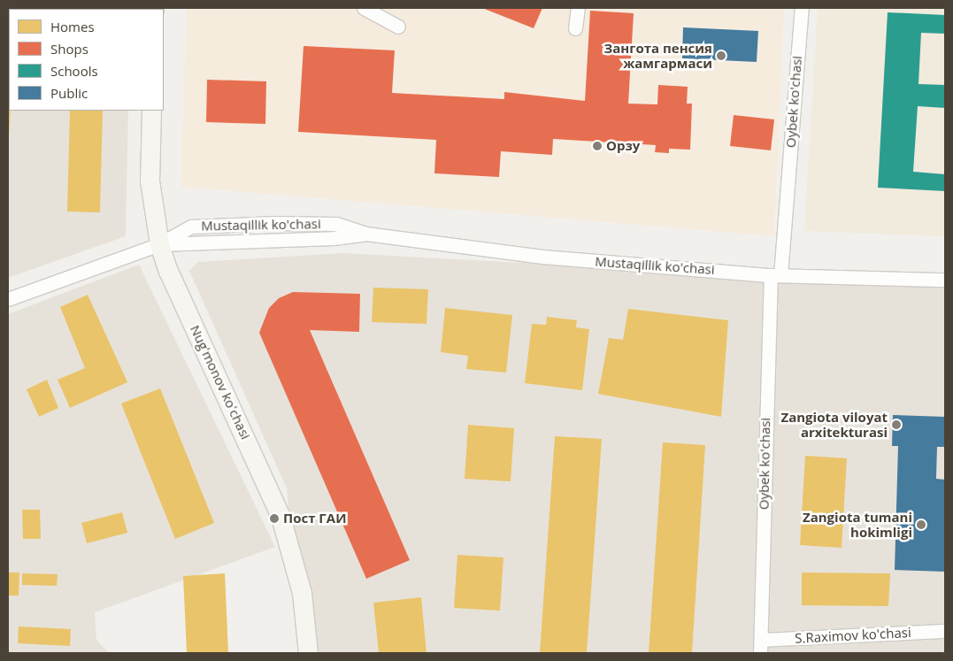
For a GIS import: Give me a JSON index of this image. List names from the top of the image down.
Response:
{
  "streets": {
    "main road": ["Nugʻmonov koʻchasi"],
    "street": ["Oybek ko'chasi", "Mustaqillik ko'chasi", "S.Raximov ko'chasi"]
  },
  "crossings": [
    ["Oybek ko'chasi", "Mustaqillik ko'chasi"],
    ["Oybek ko'chasi", "S.Raximov ko'chasi"],
    ["Mustaqillik ko'chasi", "Nugʻmonov koʻchasi"]
  ],
  "places": [
    "Зангота пенсия жамгармаси",
    "Орзу",
    "Zangiota viloyat arxitekturasi",
    "Пост ГАИ",
    "Zangiota tumani hokimligi"
  ],
  "legend": [
    "Homes",
    "Shops",
    "Schools",
    "Public"
  ]
}
